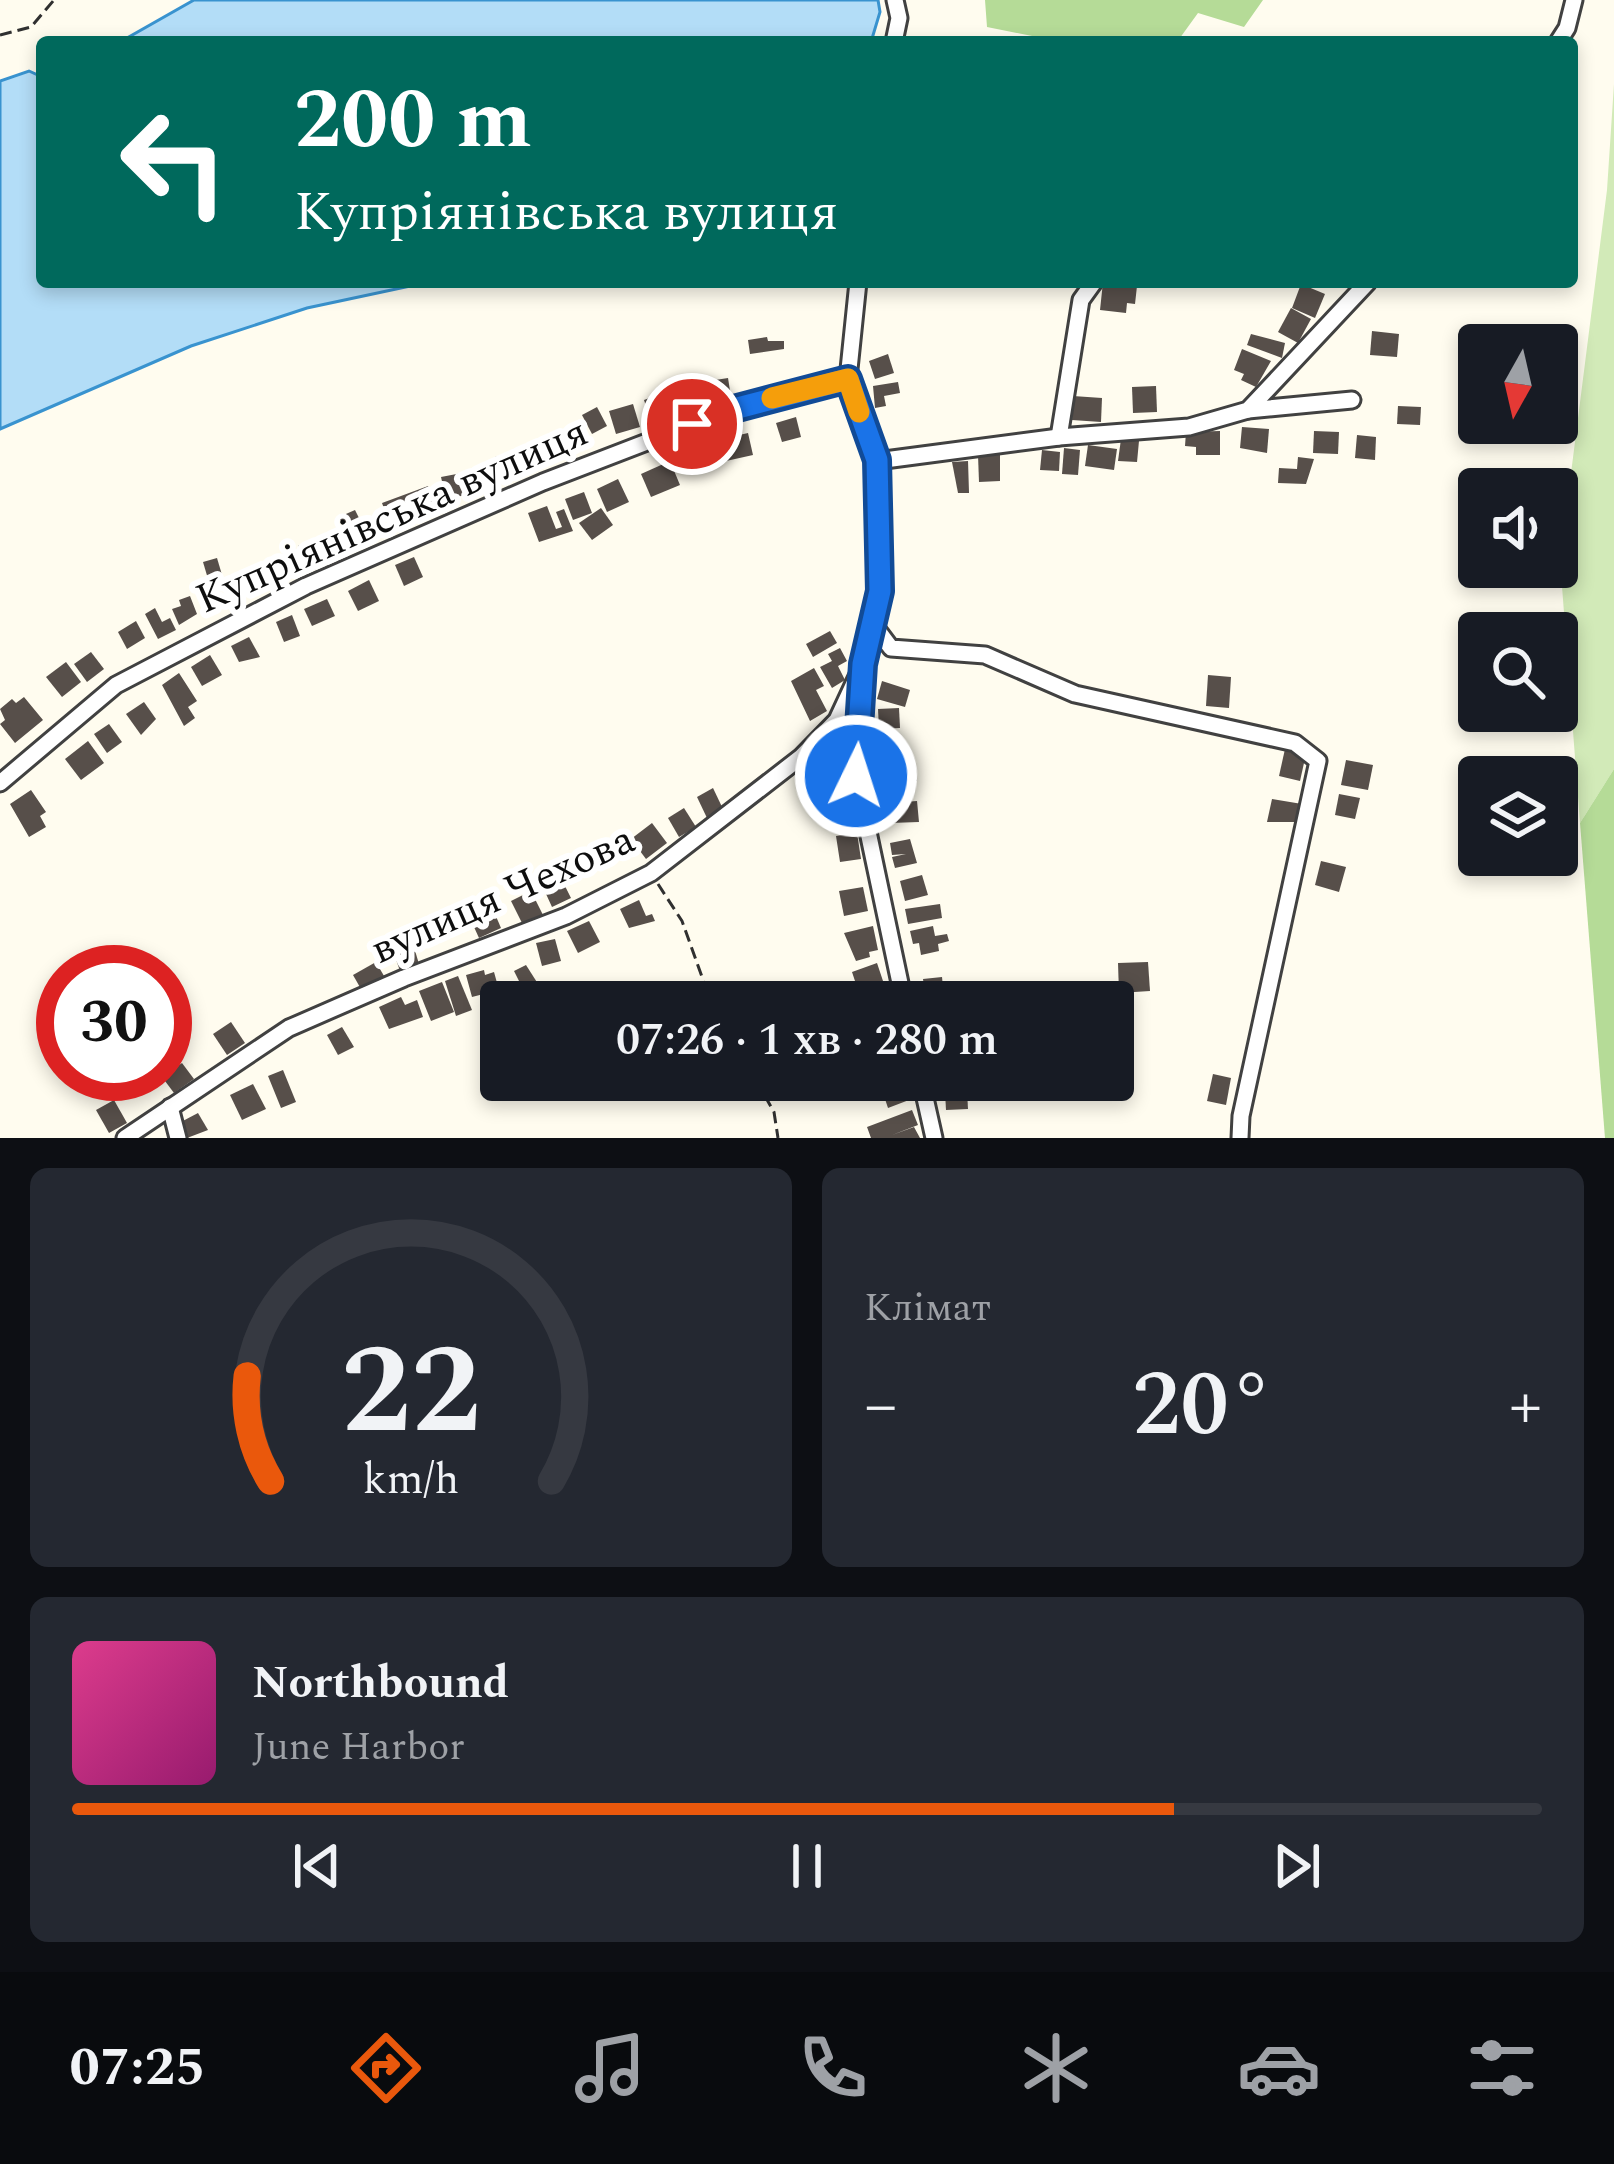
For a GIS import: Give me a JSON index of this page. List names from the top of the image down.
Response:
{
  "streets": {
    "street": ["Купріянівська вулиця", "вулиця Чехова"]
  },
  "north": "bottom",
  "page": {
    "turn": ["200 m", "Купріянівська вулиця"],
    "limit": "30",
    "trip": "07:26 · 1 хв · 280 m",
    "tile": "Клімат",
    "heat": ["−", "20°", "+"],
    "song": ["Northbound", "June Harbor"],
    "tabs": "07:25",
    "gauge": ["22", "km/h"]
  }
}
